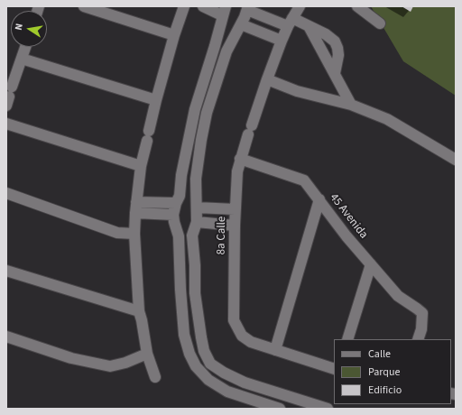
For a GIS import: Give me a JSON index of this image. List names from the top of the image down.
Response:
{
  "streets": {
    "street": ["45 Avenida", "8a Calle"]
  },
  "crossings": [
    ["45 Avenida", "8a Calle"]
  ],
  "legend": ["Calle", "Parque", "Edificio"],
  "north": "left"
}
